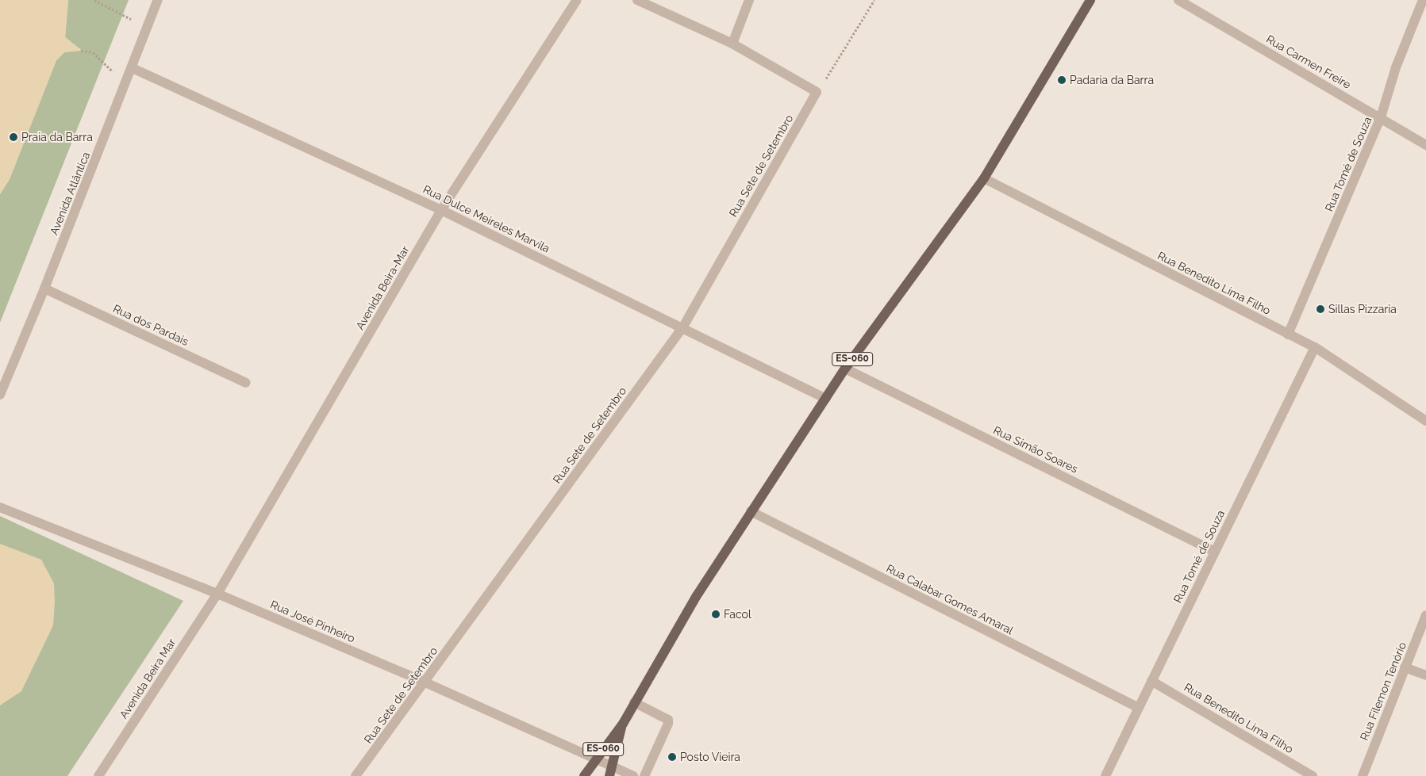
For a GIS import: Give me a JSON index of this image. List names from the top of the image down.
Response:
{
  "streets": {
    "main road": ["ES-060"],
    "street": [
      "Rua Carmen Freire",
      "Rua Tomé de Souza",
      "Rua Sete de Setembro",
      "Avenida Atlântica",
      "Rua Dulce Meireles Marvila",
      "Rua Benedito Lima Filho",
      "Avenida Beira-Mar",
      "Rua dos Pardais",
      "Rua Simão Soares",
      "Rua Calabar Gomes Amaral",
      "Rua José Pinheiro",
      "Avenida Beira Mar",
      "Rua Filemon Tenório"
    ]
  },
  "crossings": [
    ["Rua Carmen Freire", "Rua Tomé de Souza"],
    ["Rua Tomé de Souza", "Rua Benedito Lima Filho"],
    ["Rua Tomé de Souza", "Rua Simão Soares"],
    ["Rua Tomé de Souza", "Rua Calabar Gomes Amaral"],
    ["Rua Sete de Setembro", "Rua Dulce Meireles Marvila"],
    ["Rua Sete de Setembro", "Rua José Pinheiro"],
    ["Avenida Atlântica", "Rua Dulce Meireles Marvila"],
    ["Avenida Atlântica", "Rua dos Pardais"],
    ["Rua Dulce Meireles Marvila", "Avenida Beira-Mar"],
    ["Rua Dulce Meireles Marvila", "ES-060"],
    ["Rua Benedito Lima Filho", "ES-060"],
    ["Avenida Beira-Mar", "Rua José Pinheiro"],
    ["Avenida Beira-Mar", "Avenida Beira Mar"],
    ["ES-060", "Rua Simão Soares"],
    ["ES-060", "Rua Calabar Gomes Amaral"],
    ["ES-060", "Rua José Pinheiro"],
    ["Rua José Pinheiro", "Avenida Beira Mar"]
  ],
  "places": [
    "Padaria da Barra",
    "Praia da Barra",
    "Sillas Pizzaria",
    "Facol",
    "Posto Vieira"
  ]
}
